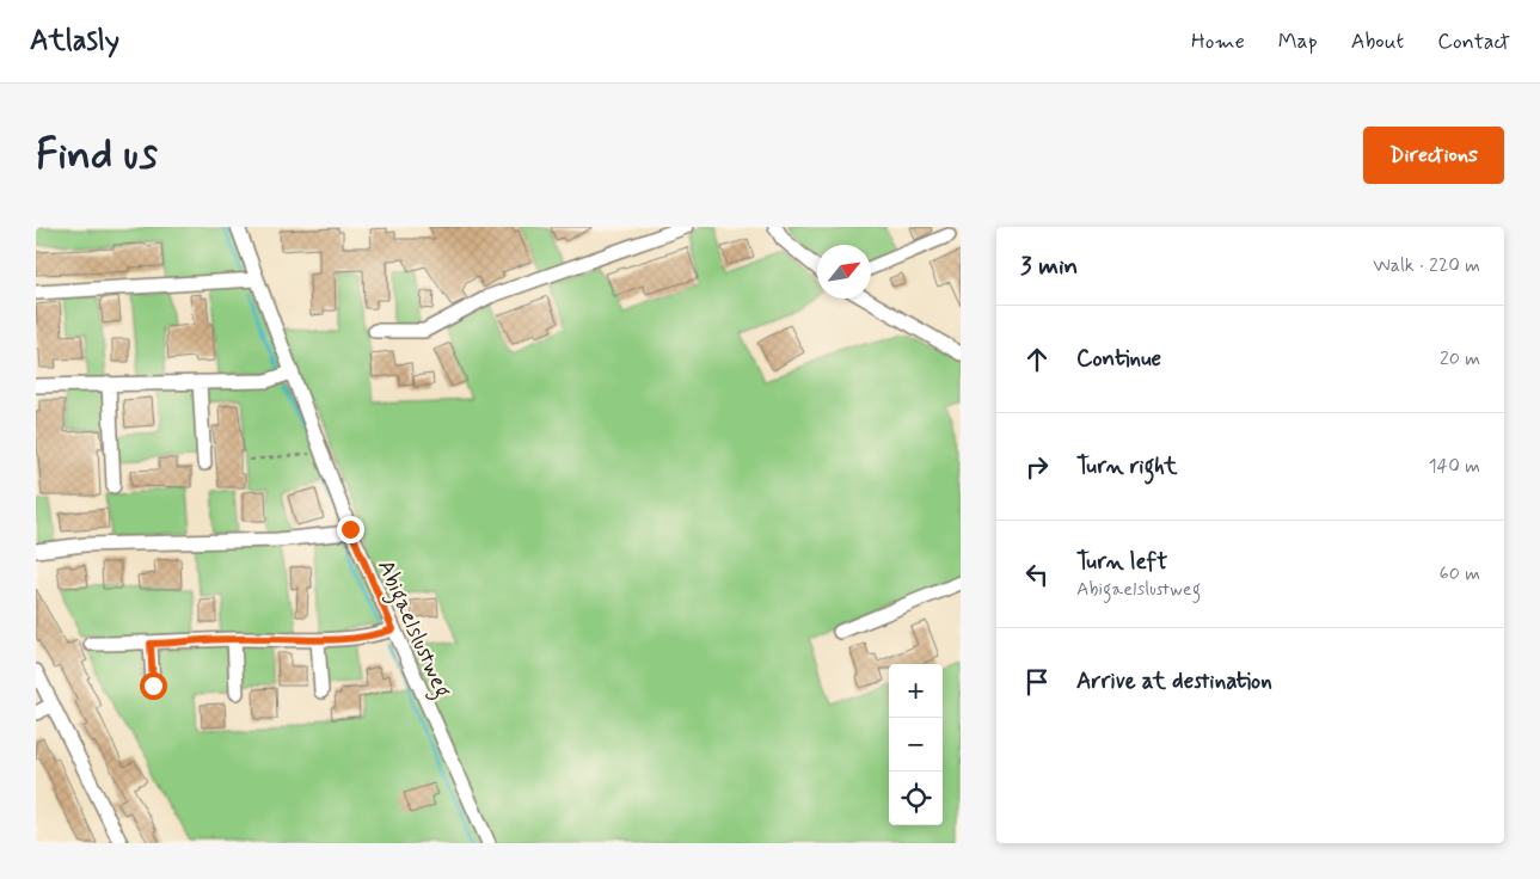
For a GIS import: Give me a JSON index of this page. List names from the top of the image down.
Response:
{
  "streets": {
    "street": ["Abigaelslustweg"]
  },
  "north": "top right",
  "page": {
    "header": "Atlasly",
    "nav": [
      "Home",
      "Map",
      "About",
      "Contact"
    ],
    "buttons": "Directions",
    "title": "Find us",
    "heading": ["3 min", "Walk · 220 m"],
    "list": [
      ["Continue", "20 m"],
      ["Turn right", "140 m"],
      ["Turn left", "Abigaelslustweg", "60 m"],
      "Arrive at destination"
    ],
    "map_buttons": ["+", "−"]
  }
}
